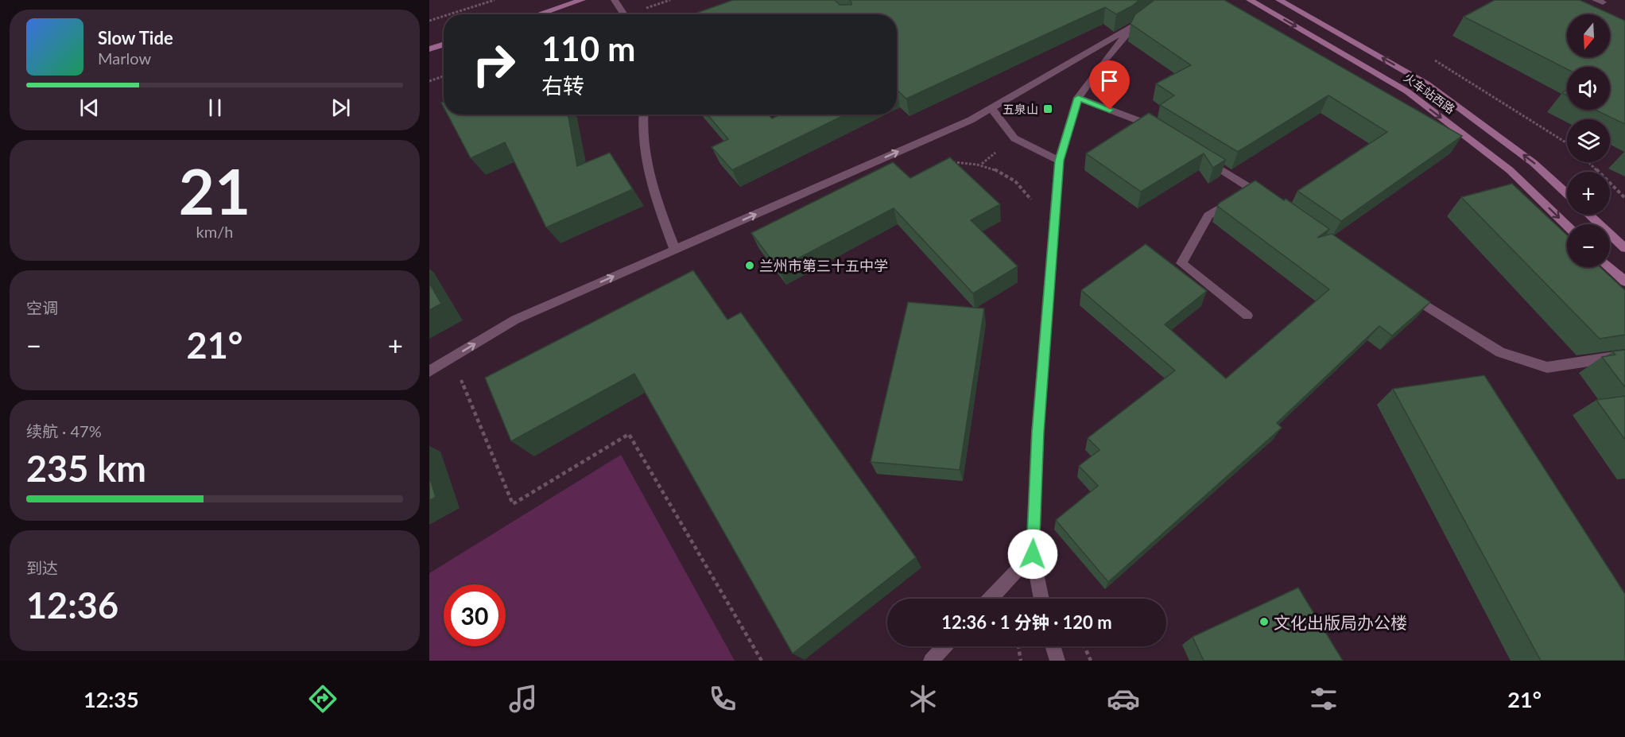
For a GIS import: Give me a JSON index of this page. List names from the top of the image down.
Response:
{
  "streets": {
    "main road": ["火车站西路"]
  },
  "places": {
    "transit": ["五泉山"],
    "other": ["兰州市第三十五中学", "文化出版局办公楼"]
  },
  "north": "bottom",
  "page": {
    "map_buttons": ["+", "−"],
    "turn": ["110 m", "右转"],
    "song": ["Slow Tide", "Marlow"],
    "tile": [
      ["21", "km/h"],
      "空调",
      ["续航 · 47%", "235 km"],
      ["到达", "12:36"]
    ],
    "heat": ["−", "21°", "+"],
    "limit": "30",
    "trip": "12:36 · 1 分钟 · 120 m",
    "tabs": ["12:35", "21°"]
  }
}
